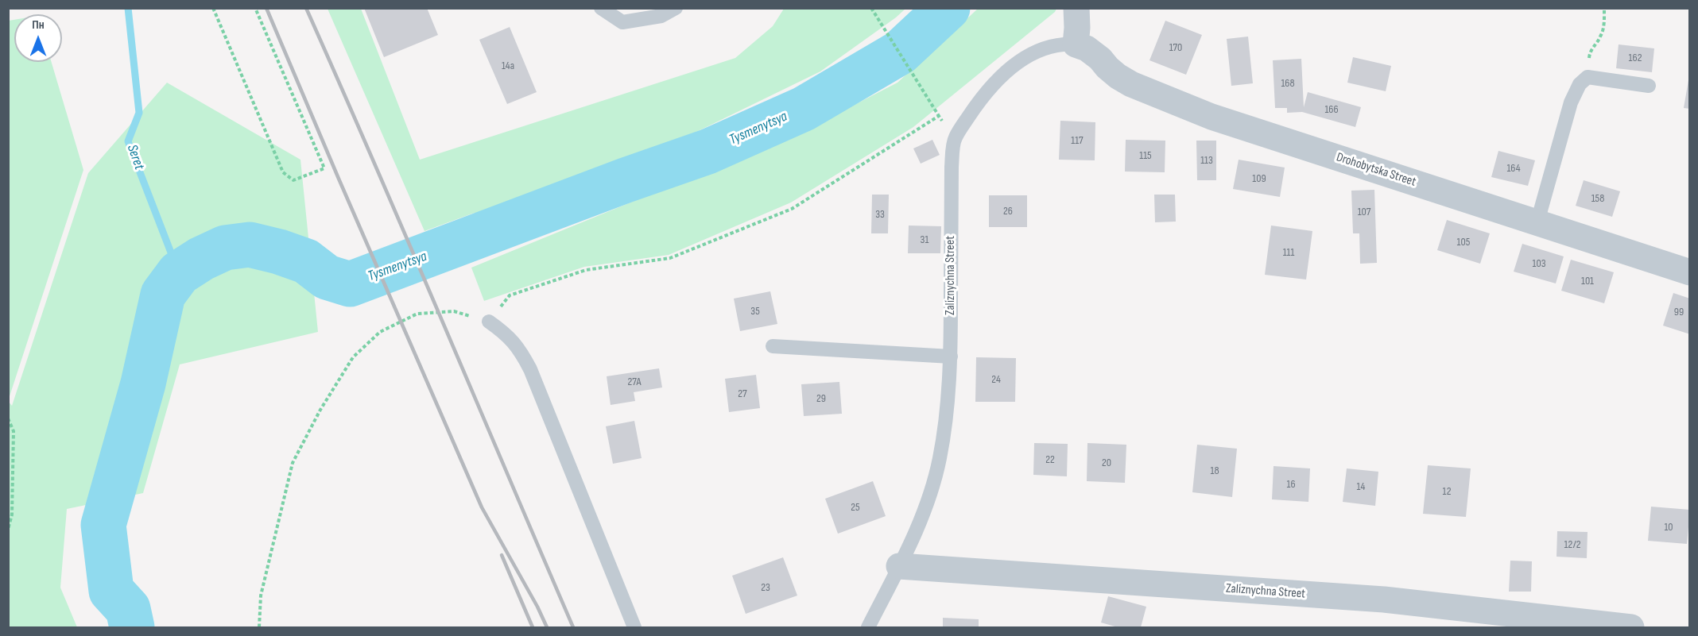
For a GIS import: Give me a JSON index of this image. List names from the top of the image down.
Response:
{
  "streets": {
    "street": ["Drohobytska Street", "Zaliznychna Street"]
  },
  "crossings": [
    ["Drohobytska Street", "Zaliznychna Street"]
  ],
  "water": ["Tysmenytsya", "Seret"],
  "house_numbers": [
    "170",
    "162",
    "14а",
    "168",
    "166",
    "117",
    "115",
    "113",
    "164",
    "109",
    "158",
    "26",
    "107",
    "33",
    "31",
    "105",
    "111",
    "103",
    "101",
    "35",
    "99",
    "24",
    "27А",
    "27",
    "29",
    "22",
    "20",
    "18",
    "16",
    "14",
    "12",
    "25",
    "10",
    "12/2",
    "23"
  ],
  "north": "top"
}
